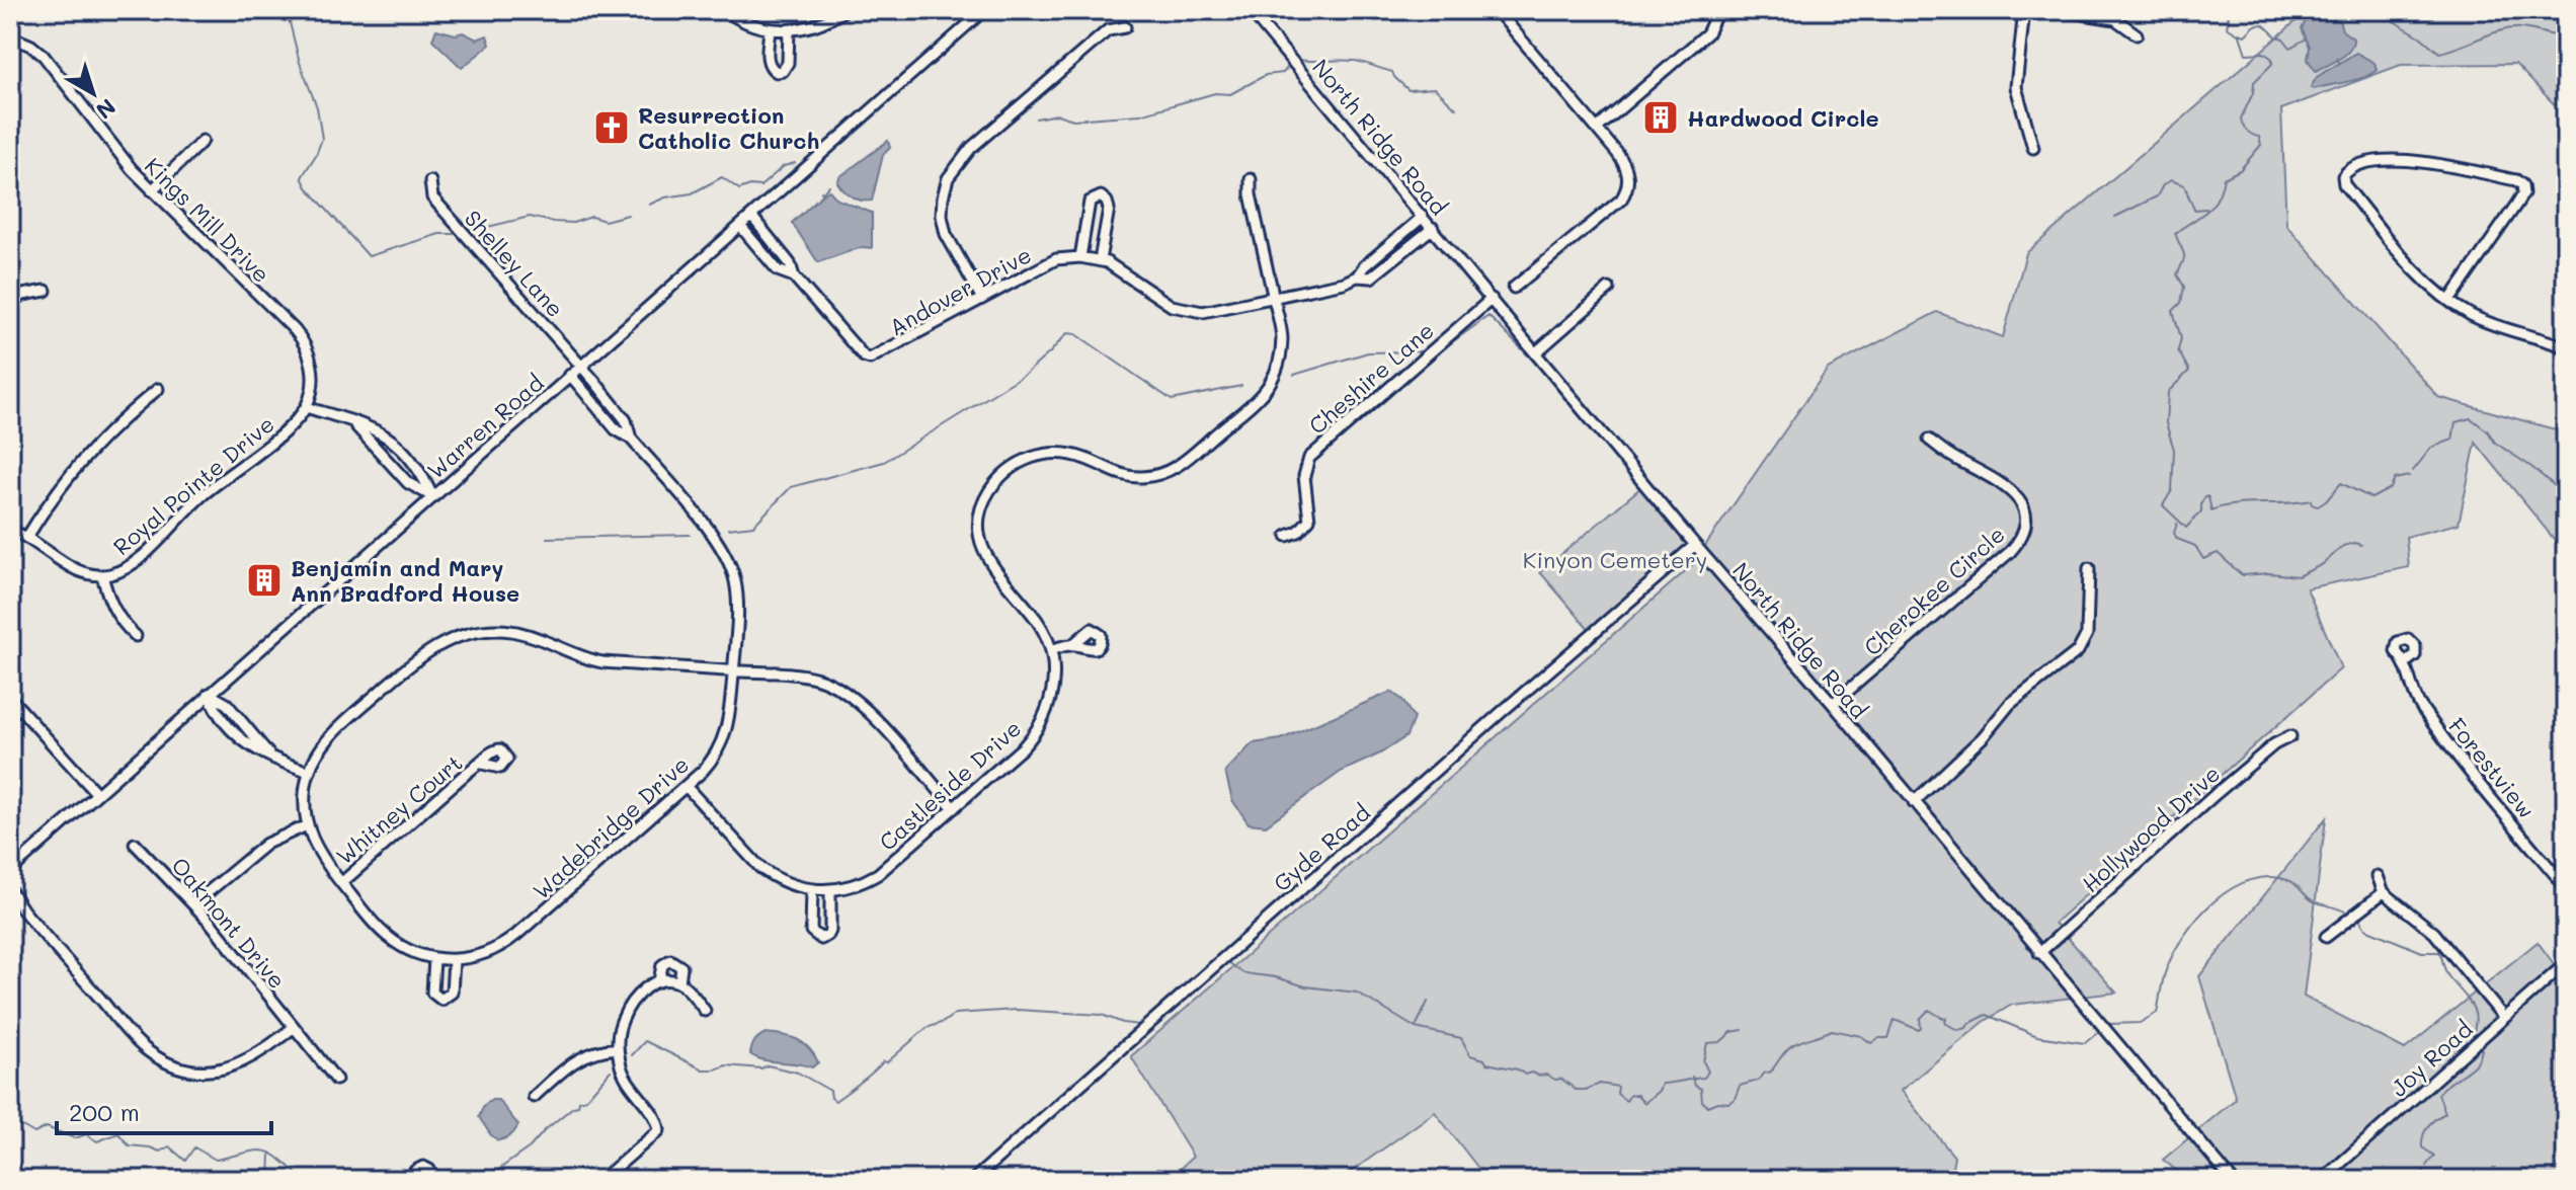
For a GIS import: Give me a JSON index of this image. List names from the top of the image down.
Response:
{
  "streets": {
    "street": [
      "North Ridge Road",
      "Kings Mill Drive",
      "Shelley Lane",
      "Andover Drive",
      "Cheshire Lane",
      "Warren Road",
      "Royal Pointe Drive",
      "Cherokee Circle",
      "Forestview",
      "Castleside Drive",
      "Whitney Court",
      "Wadebridge Drive",
      "Hollywood Drive",
      "Gyde Road",
      "Oakmont Drive",
      "Joy Road"
    ]
  },
  "crossings": [
    ["North Ridge Road", "Andover Drive"],
    ["North Ridge Road", "Cheshire Lane"],
    ["North Ridge Road", "Cherokee Circle"],
    ["North Ridge Road", "Hollywood Drive"],
    ["North Ridge Road", "Gyde Road"],
    ["Kings Mill Drive", "Royal Pointe Drive"],
    ["Shelley Lane", "Warren Road"],
    ["Shelley Lane", "Wadebridge Drive"],
    ["Andover Drive", "Warren Road"],
    ["Andover Drive", "Castleside Drive"],
    ["Warren Road", "Wadebridge Drive"],
    ["Castleside Drive", "Wadebridge Drive"]
  ],
  "parks": ["Kinyon Cemetery"],
  "places": {
    "building": ["Hardwood Circle", "Benjamin and Mary Ann Bradford House"],
    "church": ["Resurrection Catholic Church"]
  },
  "scale_bar": "200 m",
  "north": "bottom right"
}
